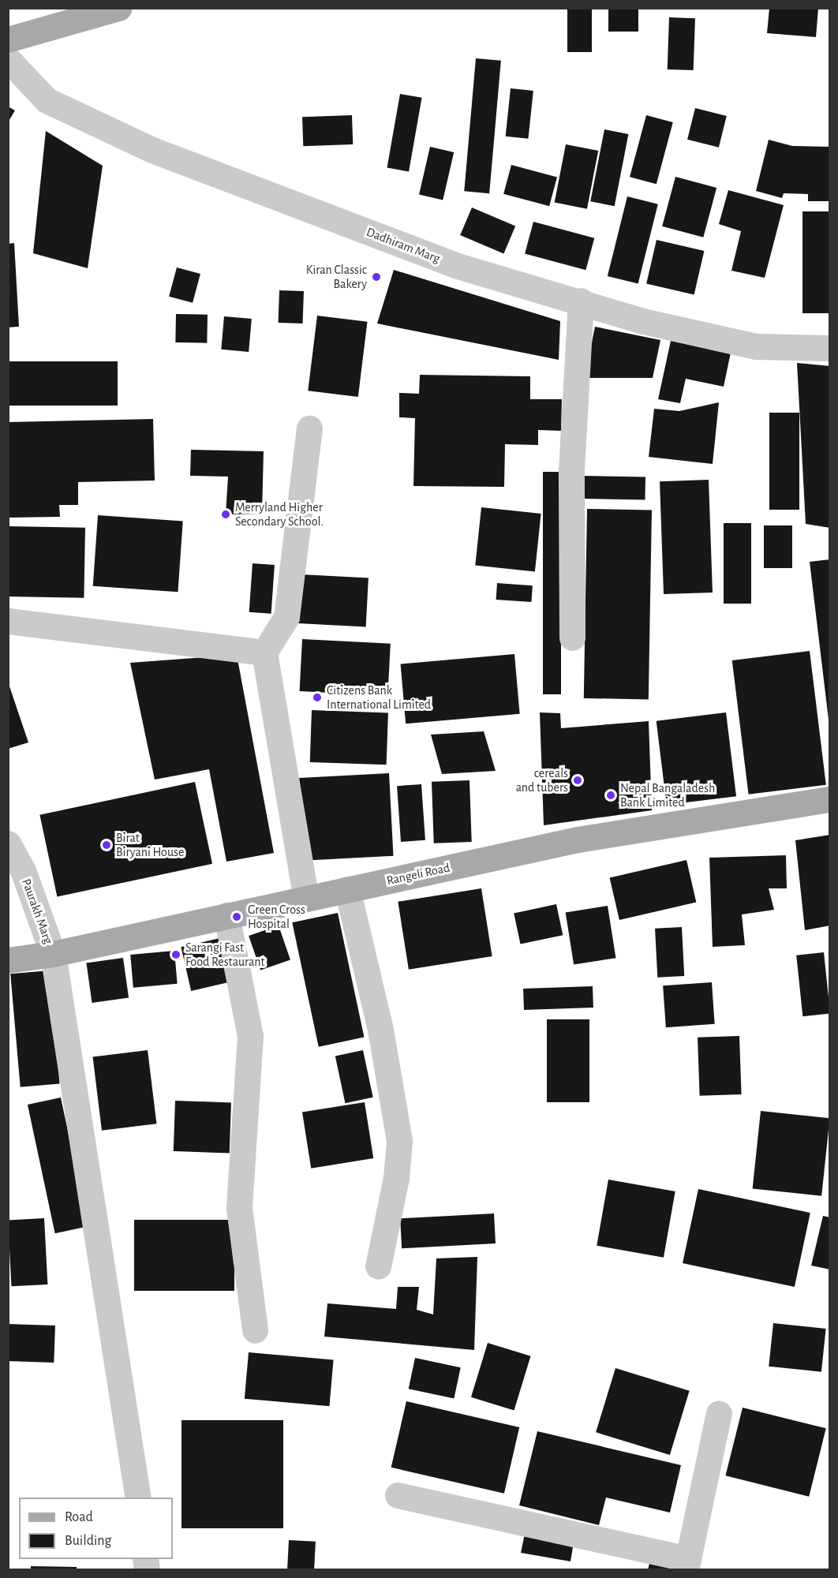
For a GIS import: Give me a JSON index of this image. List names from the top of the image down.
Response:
{
  "streets": {
    "main road": ["Rangeli Road"],
    "street": ["Dadhiram Marg", "Paurakh Marg"]
  },
  "crossings": [
    ["Rangeli Road", "Paurakh Marg"]
  ],
  "places": [
    "Kiran Classic Bakery",
    "Merryland Higher Secondary School.",
    "Citizens Bank International Limited",
    "cereals and tubers",
    "Nepal Bangaladesh Bank Limited",
    "Birat Biryani House",
    "Green Cross Hospital",
    "Sarangi Fast Food Restaurant"
  ],
  "legend": ["Road", "Building"]
}
